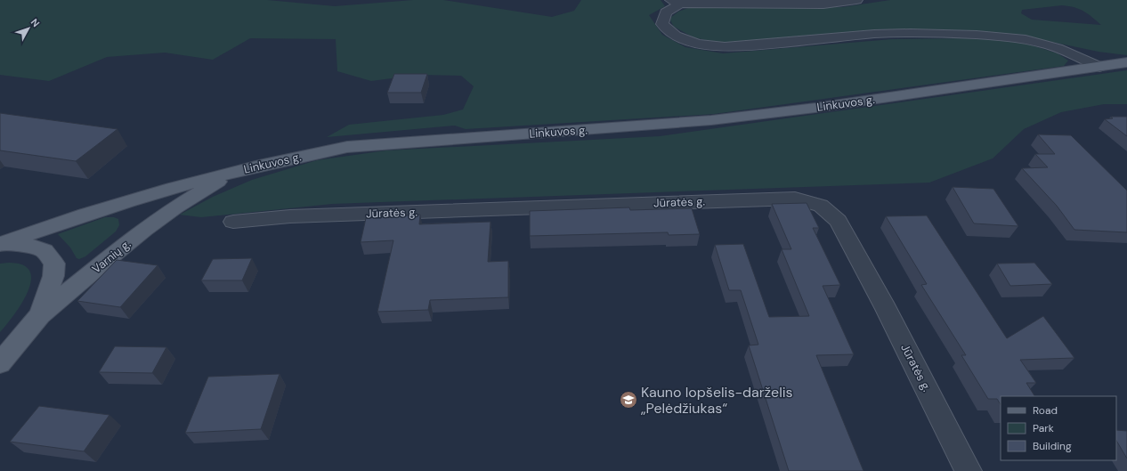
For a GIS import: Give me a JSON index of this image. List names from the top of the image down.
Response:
{
  "streets": {
    "main road": ["Linkuvos g.", "Varnių g."],
    "street": ["Jūratės g."]
  },
  "crossings": [
    ["Linkuvos g.", "Varnių g."]
  ],
  "places": {
    "school or university": ["Kauno lopšelis-darželis „Pelėdžiukas“"]
  },
  "legend": ["Road", "Park", "Building"],
  "north": "top right"
}
